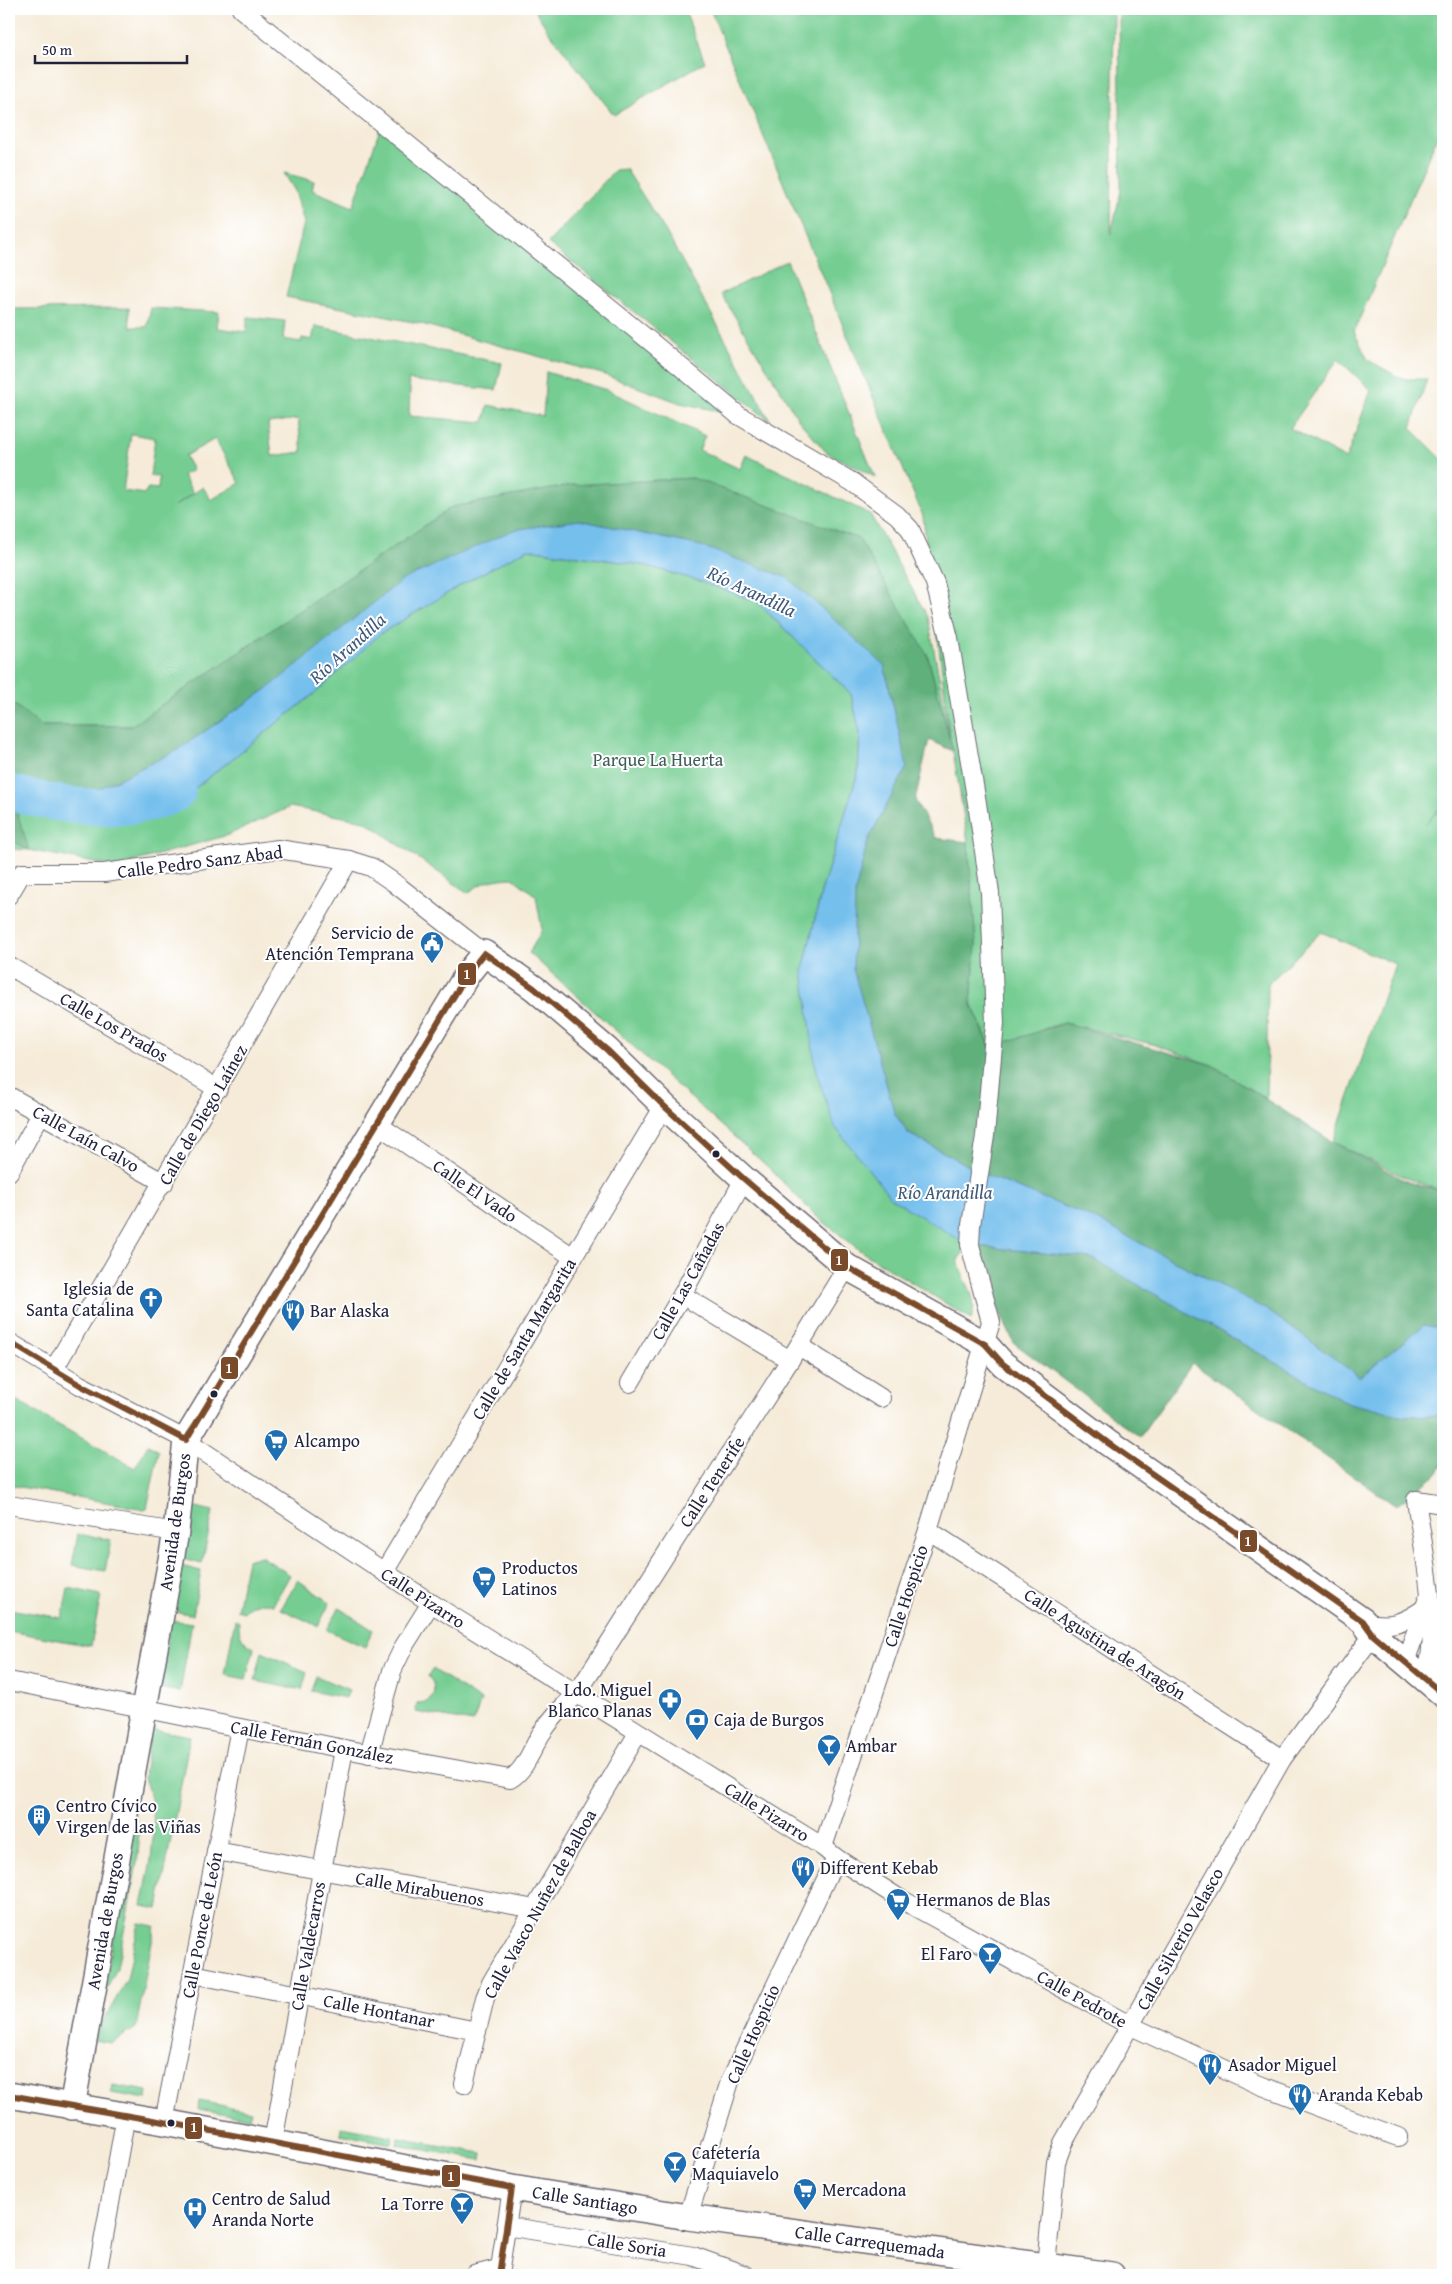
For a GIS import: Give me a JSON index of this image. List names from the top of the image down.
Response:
{
  "streets": {
    "street": [
      "Calle Pedro Sanz Abad",
      "Calle Los Prados",
      "Calle de Diego Laínez",
      "Calle Laín Calvo",
      "Calle El Vado",
      "Calle Las Cañadas",
      "Calle de Santa Margarita",
      "Calle Tenerife",
      "Avenida de Burgos",
      "Calle Hospicio",
      "Calle Pizarro",
      "Calle Agustina de Aragón",
      "Calle Fernán González",
      "Calle Mirabuenos",
      "Calle Vasco Nuñez de Balboa",
      "Calle Ponce de León",
      "Calle Silverio Velasco",
      "Calle Valdecarros",
      "Calle Pedrote",
      "Calle Hontanar",
      "Calle Santiago",
      "Calle Carrequemada",
      "Calle Soria"
    ]
  },
  "crossings": [
    ["Calle Pedro Sanz Abad", "Calle de Diego Laínez"],
    ["Calle Pedro Sanz Abad", "Calle Las Cañadas"],
    ["Calle Pedro Sanz Abad", "Calle de Santa Margarita"],
    ["Calle Pedro Sanz Abad", "Calle Tenerife"],
    ["Calle Pedro Sanz Abad", "Avenida de Burgos"],
    ["Calle Pedro Sanz Abad", "Calle Hospicio"],
    ["Calle Pedro Sanz Abad", "Calle Silverio Velasco"],
    ["Calle Los Prados", "Calle de Diego Laínez"],
    ["Calle de Diego Laínez", "Calle Laín Calvo"],
    ["Calle de Diego Laínez", "Calle Pizarro"],
    ["Calle El Vado", "Calle de Santa Margarita"],
    ["Calle El Vado", "Avenida de Burgos"],
    ["Calle de Santa Margarita", "Calle Pizarro"],
    ["Calle Tenerife", "Calle Pizarro"],
    ["Calle Tenerife", "Calle Fernán González"],
    ["Avenida de Burgos", "Calle Pizarro"],
    ["Avenida de Burgos", "Calle Fernán González"],
    ["Avenida de Burgos", "Calle Santiago"],
    ["Calle Hospicio", "Calle Pizarro"],
    ["Calle Hospicio", "Calle Agustina de Aragón"],
    ["Calle Hospicio", "Calle Pedrote"],
    ["Calle Hospicio", "Calle Santiago"],
    ["Calle Hospicio", "Calle Carrequemada"],
    ["Calle Pizarro", "Calle Fernán González"],
    ["Calle Pizarro", "Calle Vasco Nuñez de Balboa"],
    ["Calle Pizarro", "Calle Pedrote"],
    ["Calle Agustina de Aragón", "Calle Silverio Velasco"],
    ["Calle Fernán González", "Calle Ponce de León"],
    ["Calle Fernán González", "Calle Valdecarros"],
    ["Calle Mirabuenos", "Calle Vasco Nuñez de Balboa"],
    ["Calle Mirabuenos", "Calle Ponce de León"],
    ["Calle Mirabuenos", "Calle Valdecarros"],
    ["Calle Vasco Nuñez de Balboa", "Calle Hontanar"],
    ["Calle Ponce de León", "Calle Hontanar"],
    ["Calle Ponce de León", "Calle Santiago"],
    ["Calle Silverio Velasco", "Calle Pedrote"],
    ["Calle Silverio Velasco", "Calle Carrequemada"],
    ["Calle Valdecarros", "Calle Hontanar"],
    ["Calle Valdecarros", "Calle Santiago"],
    ["Calle Santiago", "Calle Carrequemada"]
  ],
  "water": ["Río Arandilla"],
  "parks": ["Parque La Huerta"],
  "places": {
    "public building": ["Servicio de Atención Temprana"],
    "church": ["Iglesia de Santa Catalina"],
    "restaurant": [
      "Bar Alaska",
      "Different Kebab",
      "Asador Miguel",
      "Aranda Kebab"
    ],
    "supermarket": [
      "Alcampo",
      "Productos Latinos",
      "Hermanos de Blas",
      "Mercadona"
    ],
    "pharmacy": ["Ldo. Miguel Blanco Planas"],
    "bank": ["Caja de Burgos"],
    "bar": [
      "Ambar",
      "El Faro",
      "Cafetería Maquiavelo",
      "La Torre"
    ],
    "building": ["Centro Cívico Virgen de las Viñas"],
    "hospital": ["Centro de Salud Aranda Norte"]
  },
  "lines": ["transit line 1"],
  "scale_bar": "50 m"
}
